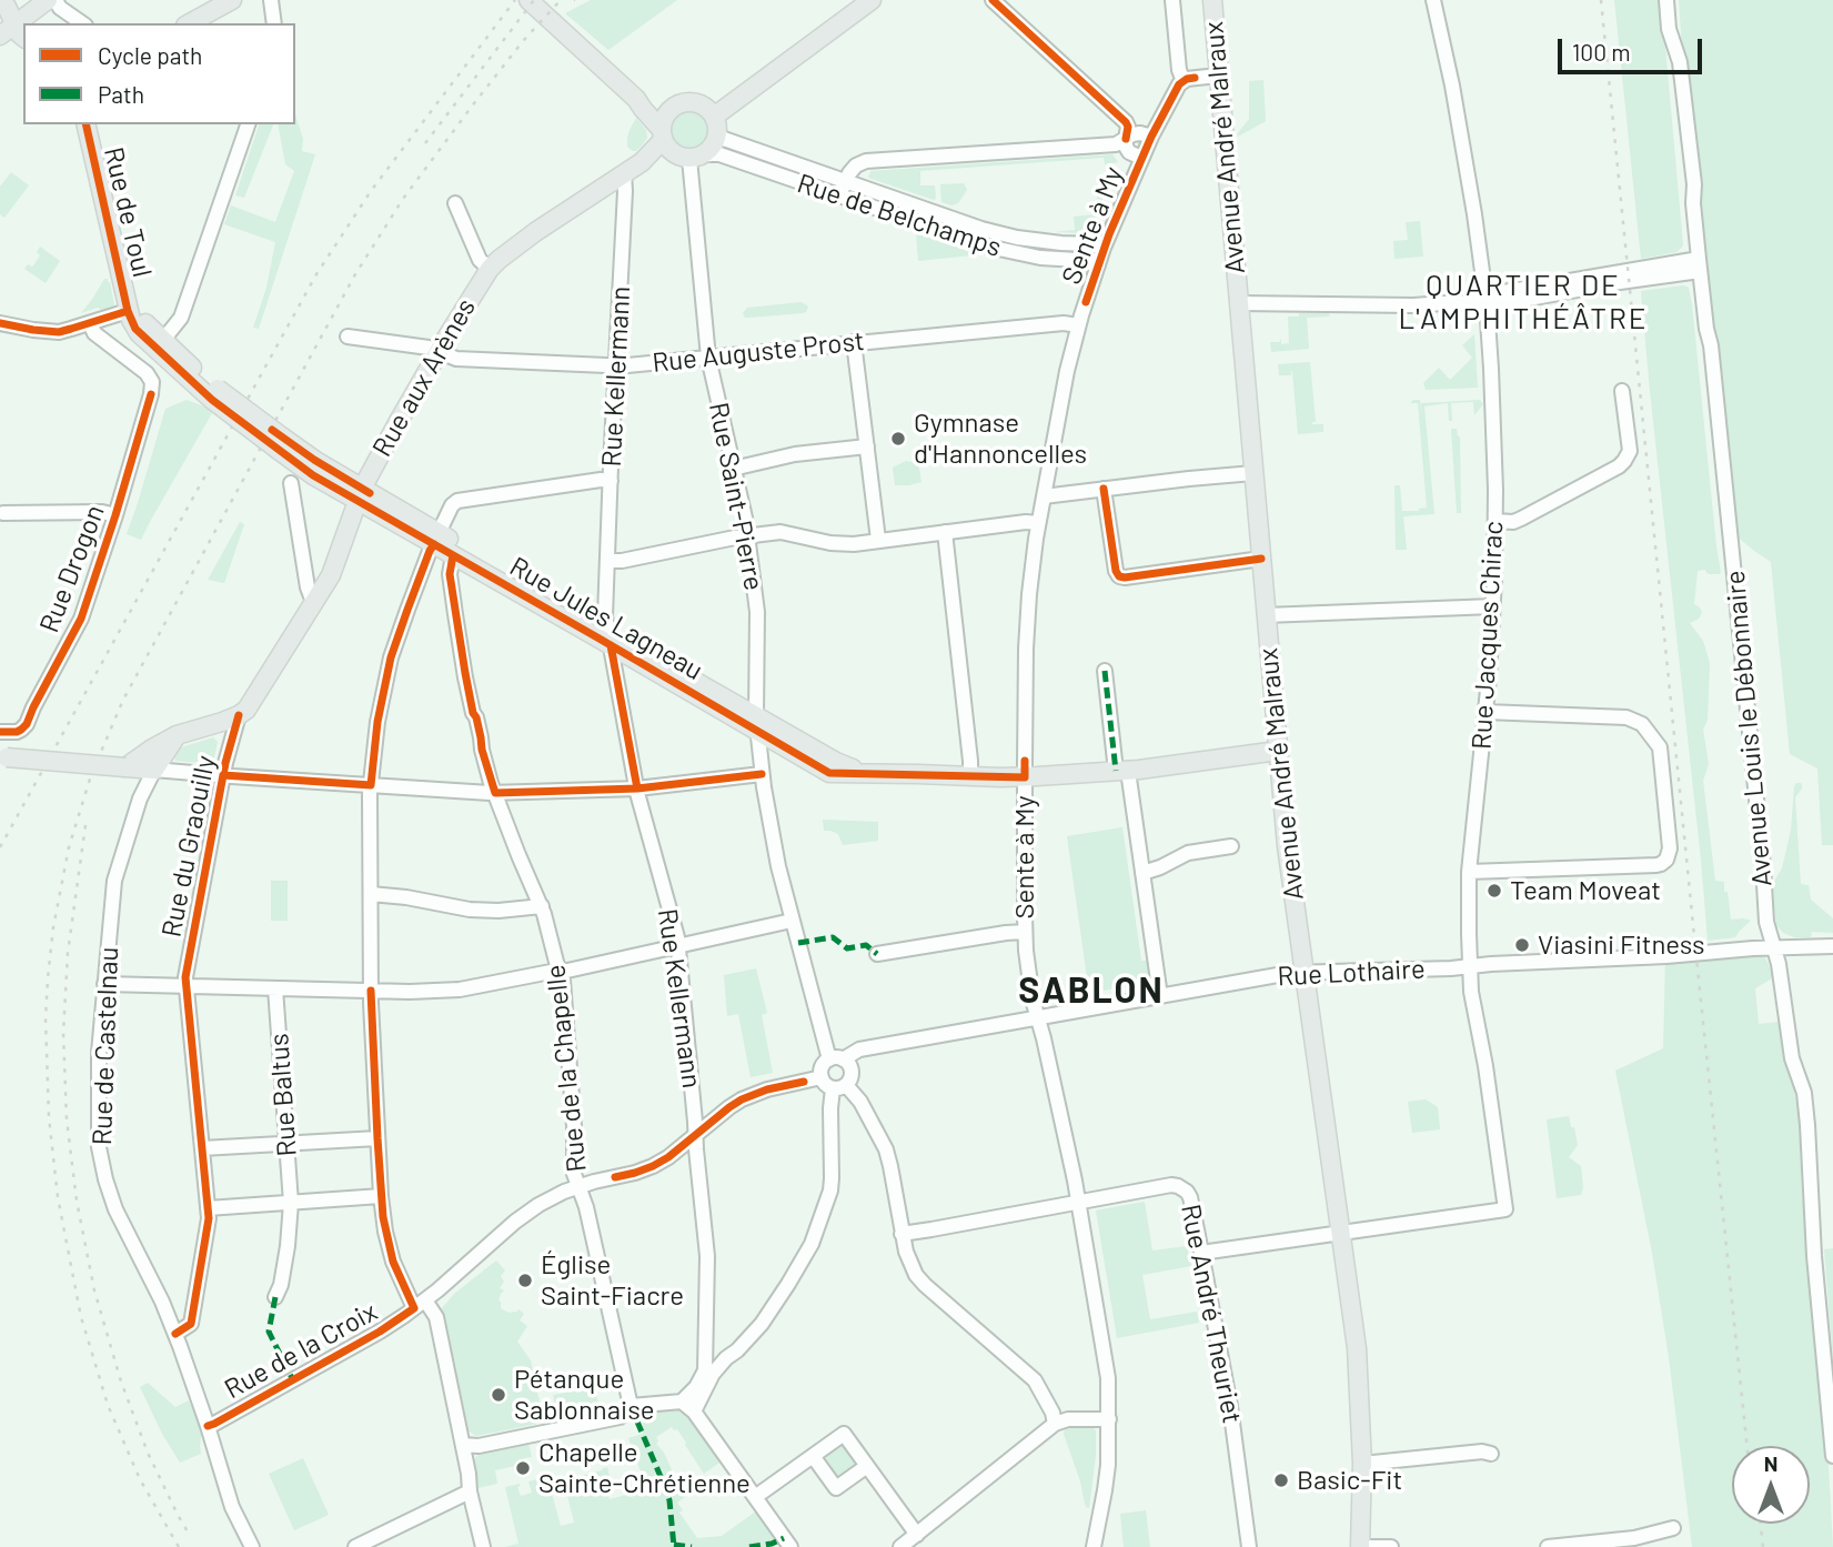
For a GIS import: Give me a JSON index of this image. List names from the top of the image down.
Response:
{
  "streets": {
    "main road": [
      "Avenue André Malraux",
      "Rue de Toul",
      "Rue aux Arènes",
      "Rue Jules Lagneau"
    ],
    "street": [
      "Rue de Belchamps",
      "Sente à My",
      "Rue Auguste Prost",
      "Rue Kellermann",
      "Rue Saint-Pierre",
      "Rue Drogon",
      "Rue Jacques Chirac",
      "Avenue Louis le Débonnaire",
      "Rue du Graouilly",
      "Rue Lothaire",
      "Rue de Castelnau",
      "Rue de la Chapelle",
      "Rue Baltus",
      "Rue André Theuriet",
      "Rue de la Croix"
    ]
  },
  "crossings": [
    ["Avenue André Malraux", "Rue Jacques Chirac"],
    ["Avenue André Malraux", "Rue Lothaire"],
    ["Rue de Belchamps", "Sente à My"],
    ["Rue de Belchamps", "Rue aux Arènes"],
    ["Rue de Belchamps", "Rue Saint-Pierre"],
    ["Sente à My", "Rue Auguste Prost"],
    ["Sente à My", "Rue Lothaire"],
    ["Sente à My", "Rue André Theuriet"],
    ["Rue Auguste Prost", "Rue Kellermann"],
    ["Rue Auguste Prost", "Rue aux Arènes"],
    ["Rue Auguste Prost", "Rue Saint-Pierre"],
    ["Rue Kellermann", "Rue aux Arènes"],
    ["Rue Kellermann", "Rue Jules Lagneau"],
    ["Rue Kellermann", "Rue de la Croix"],
    ["Rue aux Arènes", "Rue Saint-Pierre"],
    ["Rue aux Arènes", "Rue du Graouilly"],
    ["Rue Saint-Pierre", "Rue Jules Lagneau"],
    ["Rue Saint-Pierre", "Rue Lothaire"],
    ["Rue Saint-Pierre", "Rue de la Croix"],
    ["Rue Jules Lagneau", "Rue de la Chapelle"],
    ["Rue Jacques Chirac", "Rue Lothaire"],
    ["Avenue Louis le Débonnaire", "Rue Lothaire"],
    ["Rue du Graouilly", "Rue de Castelnau"],
    ["Rue Lothaire", "Rue de la Croix"],
    ["Rue de Castelnau", "Rue de la Croix"],
    ["Rue de la Chapelle", "Rue de la Croix"]
  ],
  "districts": ["QUARTIER DE L'AMPHITHÉÂTRE", "SABLON"],
  "places": [
    "Gymnase d'Hannoncelles",
    "Team Moveat",
    "Viasini Fitness",
    "Église Saint-Fiacre",
    "Pétanque Sablonnaise",
    "Chapelle Sainte-Chrétienne",
    "Basic-Fit"
  ],
  "legend": ["Cycle path", "Path"],
  "scale_bar": "100 m",
  "north": "top"
}
